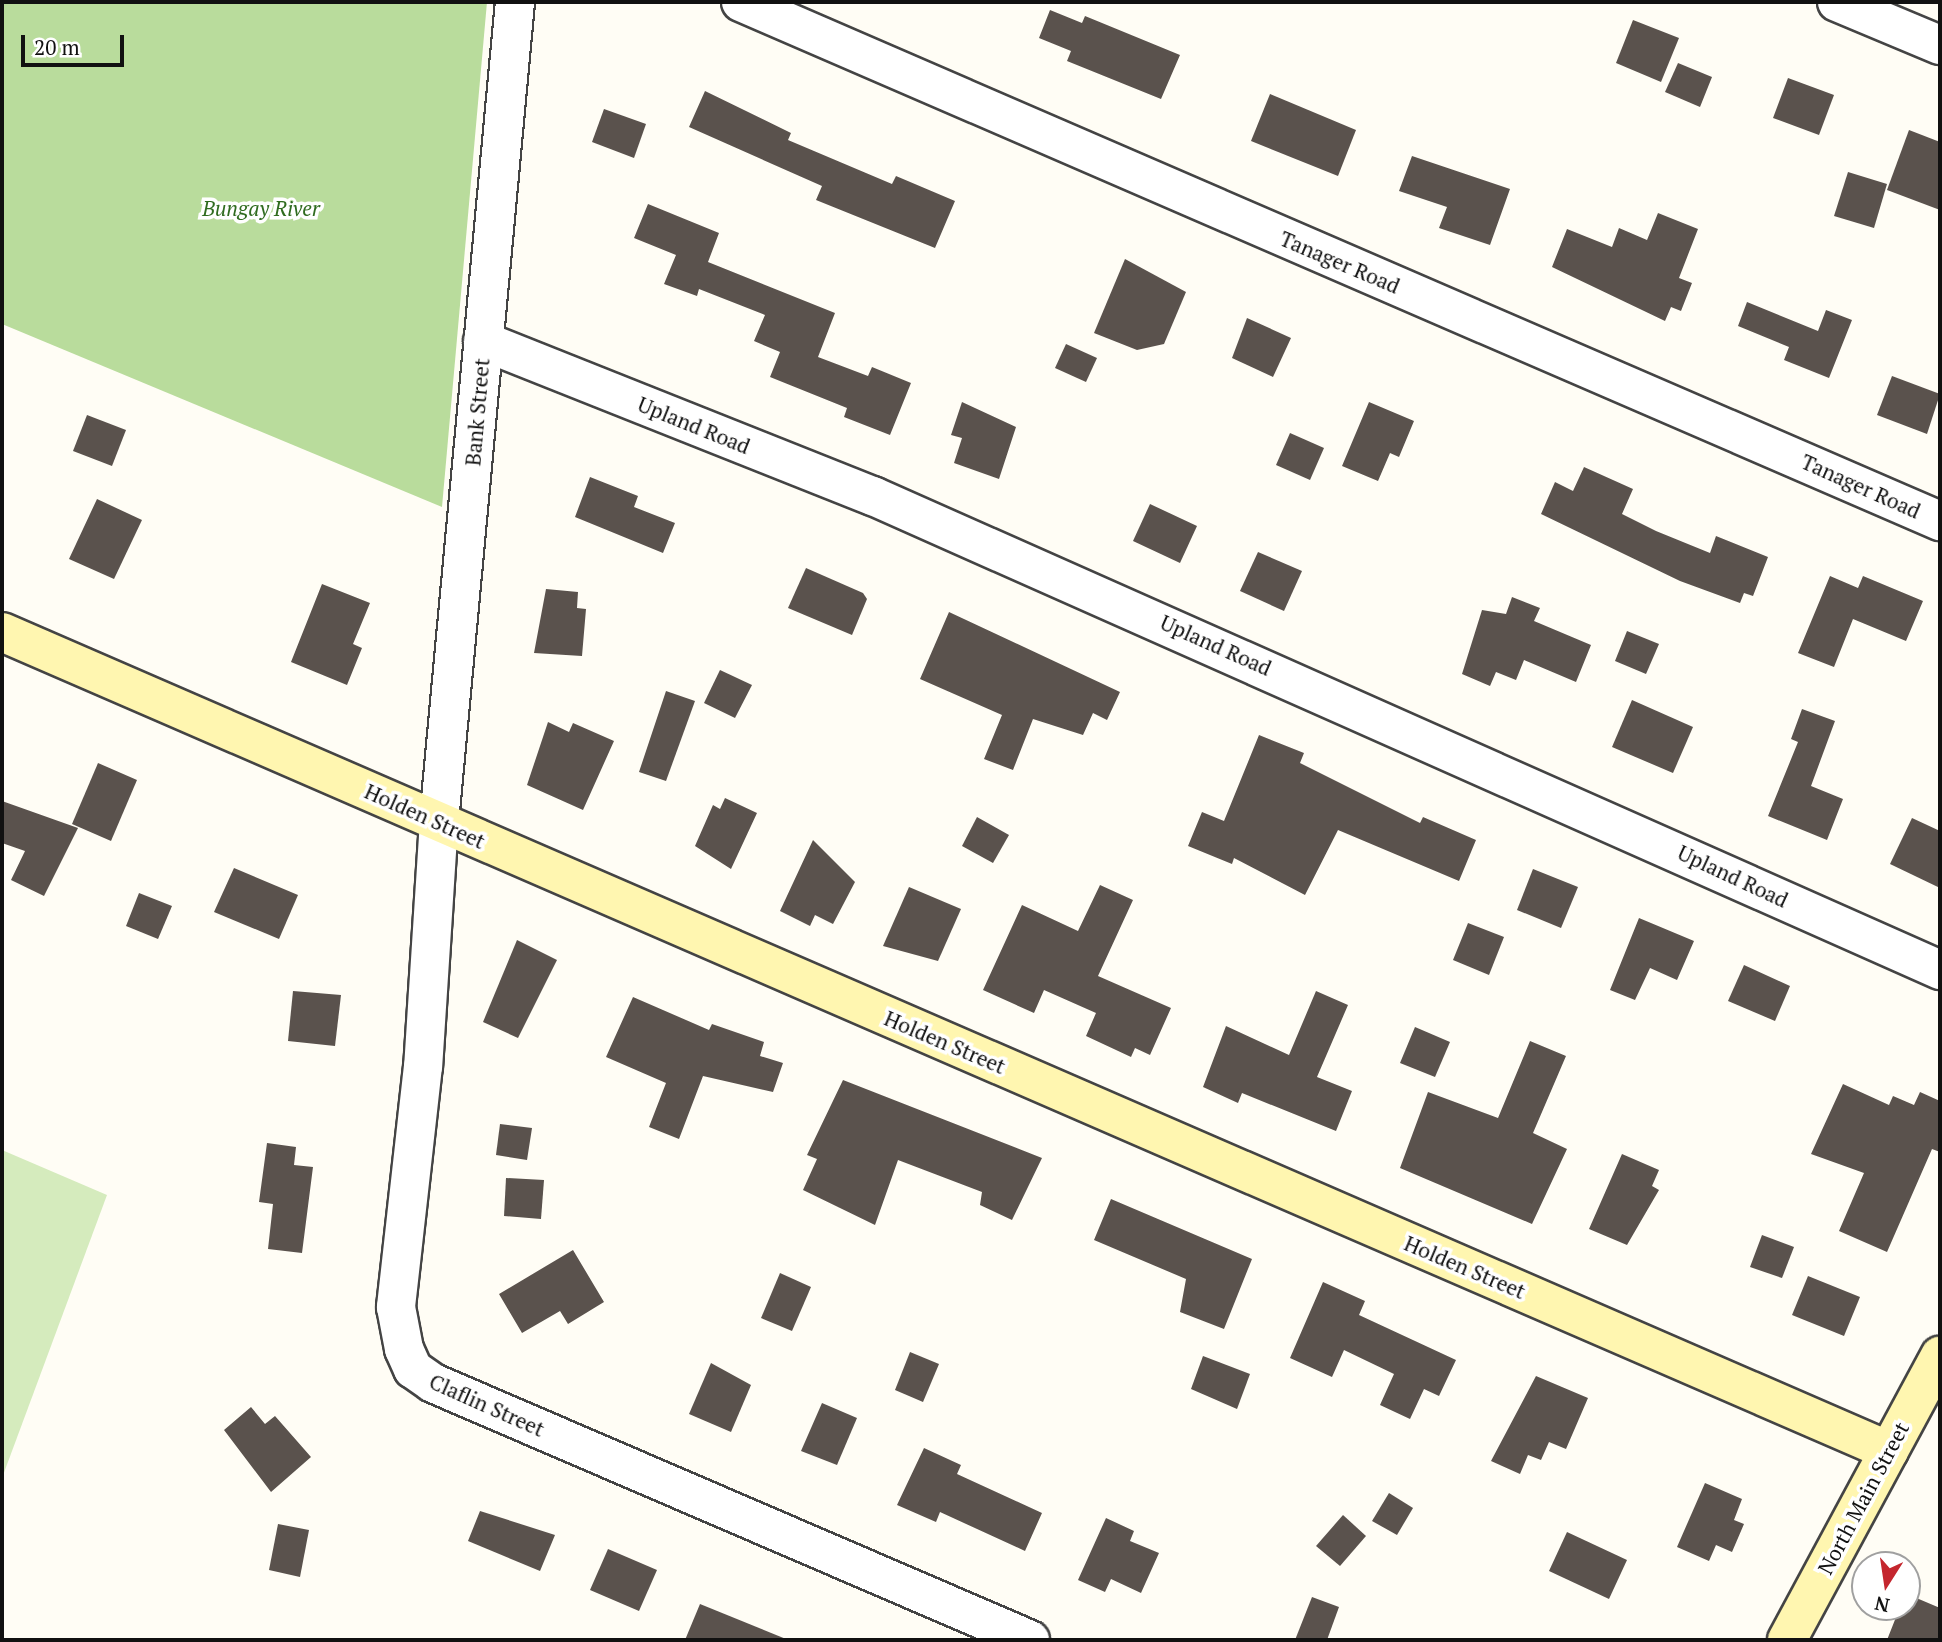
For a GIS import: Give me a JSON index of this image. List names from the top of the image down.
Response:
{
  "streets": {
    "main road": ["Holden Street", "North Main Street"],
    "street": [
      "Tanager Road",
      "Bank Street",
      "Upland Road",
      "Claflin Street"
    ]
  },
  "crossings": [
    ["Bank Street", "Upland Road"],
    ["Bank Street", "Holden Street"],
    ["Bank Street", "Claflin Street"],
    ["Holden Street", "Claflin Street"],
    ["Holden Street", "North Main Street"]
  ],
  "parks": ["Bungay River"],
  "scale_bar": "20 m",
  "north": "bottom"
}
